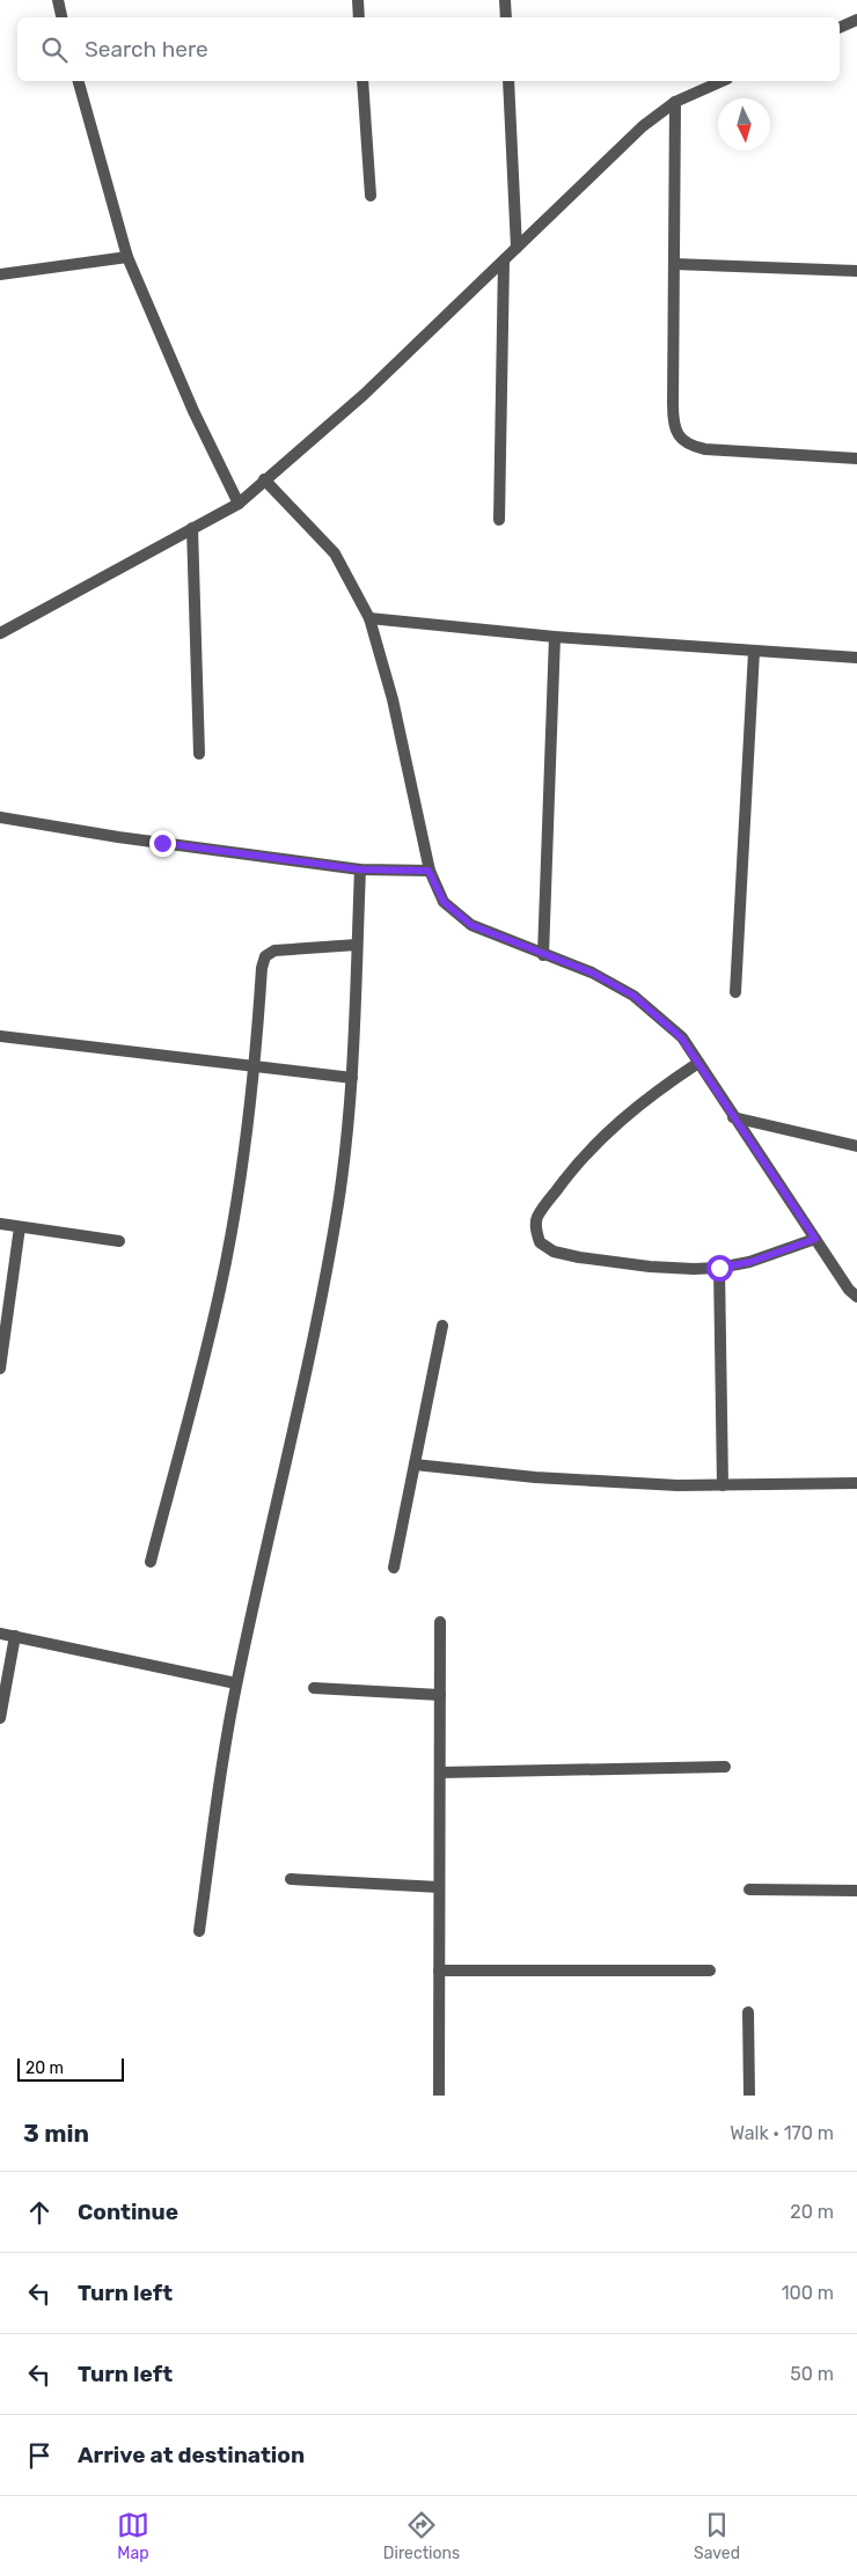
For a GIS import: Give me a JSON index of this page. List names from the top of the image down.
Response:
{
  "scale_bar": "20 m",
  "north": "bottom",
  "page": {
    "search": "Search here",
    "scale": "20 m",
    "heading": ["3 min", "Walk · 170 m"],
    "list": [
      ["Continue", "20 m"],
      ["Turn left", "100 m"],
      ["Turn left", "50 m"],
      "Arrive at destination"
    ],
    "nav": ["Map", "Directions", "Saved"]
  }
}
